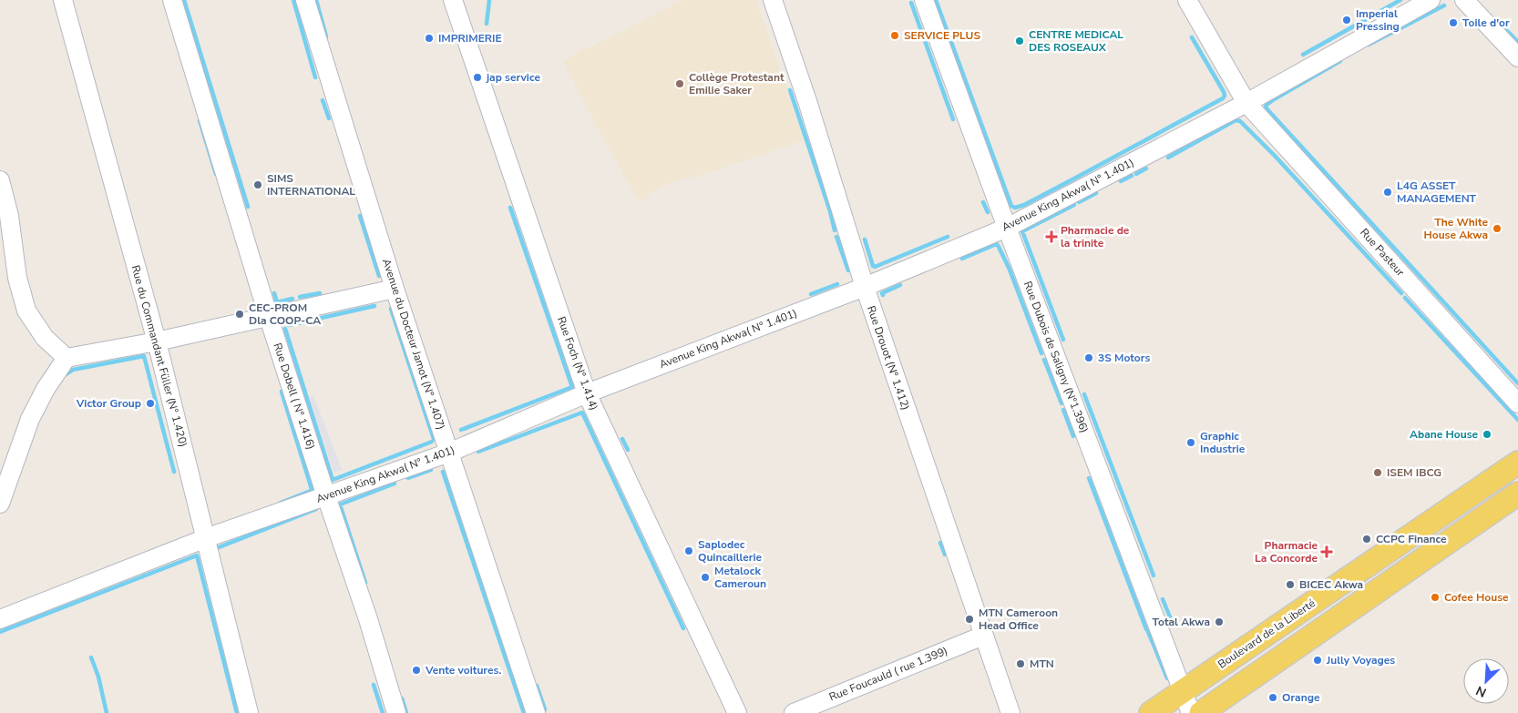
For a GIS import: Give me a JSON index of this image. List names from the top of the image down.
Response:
{
  "streets": {
    "main road": ["Boulevard de la Liberté"],
    "street": [
      "Avenue King Akwa( N° 1.401)",
      "Rue Pasteur",
      "Avenue du Docteur Jamot (N° 1.407)",
      "Rue du Commandant Füller (N° 1.420)",
      "Rue Dubois de Saligny (N°1.396)",
      "Rue Drouot (N° 1.412)",
      "Rue Foch (N° 1.414)",
      "Rue Dobell ( N° 1.416)",
      "Rue Foucauld ( rue 1.399)"
    ]
  },
  "crossings": [
    ["Avenue King Akwa( N° 1.401)", "Rue Pasteur"],
    ["Avenue King Akwa( N° 1.401)", "Avenue du Docteur Jamot (N° 1.407)"],
    ["Avenue King Akwa( N° 1.401)", "Rue du Commandant Füller (N° 1.420)"],
    ["Avenue King Akwa( N° 1.401)", "Rue Dubois de Saligny (N°1.396)"],
    ["Avenue King Akwa( N° 1.401)", "Rue Drouot (N° 1.412)"],
    ["Avenue King Akwa( N° 1.401)", "Rue Foch (N° 1.414)"],
    ["Avenue King Akwa( N° 1.401)", "Rue Dobell ( N° 1.416)"],
    ["Rue Dubois de Saligny (N°1.396)", "Boulevard de la Liberté"],
    ["Rue Drouot (N° 1.412)", "Rue Foucauld ( rue 1.399)"]
  ],
  "places": {
    "other": [
      "Imperial Pressing",
      "Toile d'or",
      "SERVICE PLUS",
      "IMPRIMERIE",
      "CENTRE MEDICAL DES ROSEAUX",
      "jap service",
      "Collège Protestant Emilie Saker",
      "SIMS INTERNATIONAL",
      "L4G ASSET MANAGEMENT",
      "The White House Akwa",
      "CEC-PROM Dla COOP-CA",
      "3S Motors",
      "Victor Group",
      "Abane House",
      "Graphic Industrie",
      "ISEM IBCG",
      "CCPC Finance",
      "Saplodec Quincaillerie",
      "Metalock Cameroun",
      "BICEC Akwa",
      "Cofee House",
      "MTN Cameroon Head Office",
      "Total Akwa",
      "Jully Voyages",
      "MTN",
      "Vente voitures.",
      "Orange"
    ],
    "health": ["Pharmacie de la trinite", "Pharmacie La Concorde"]
  },
  "north": "bottom left"
}
